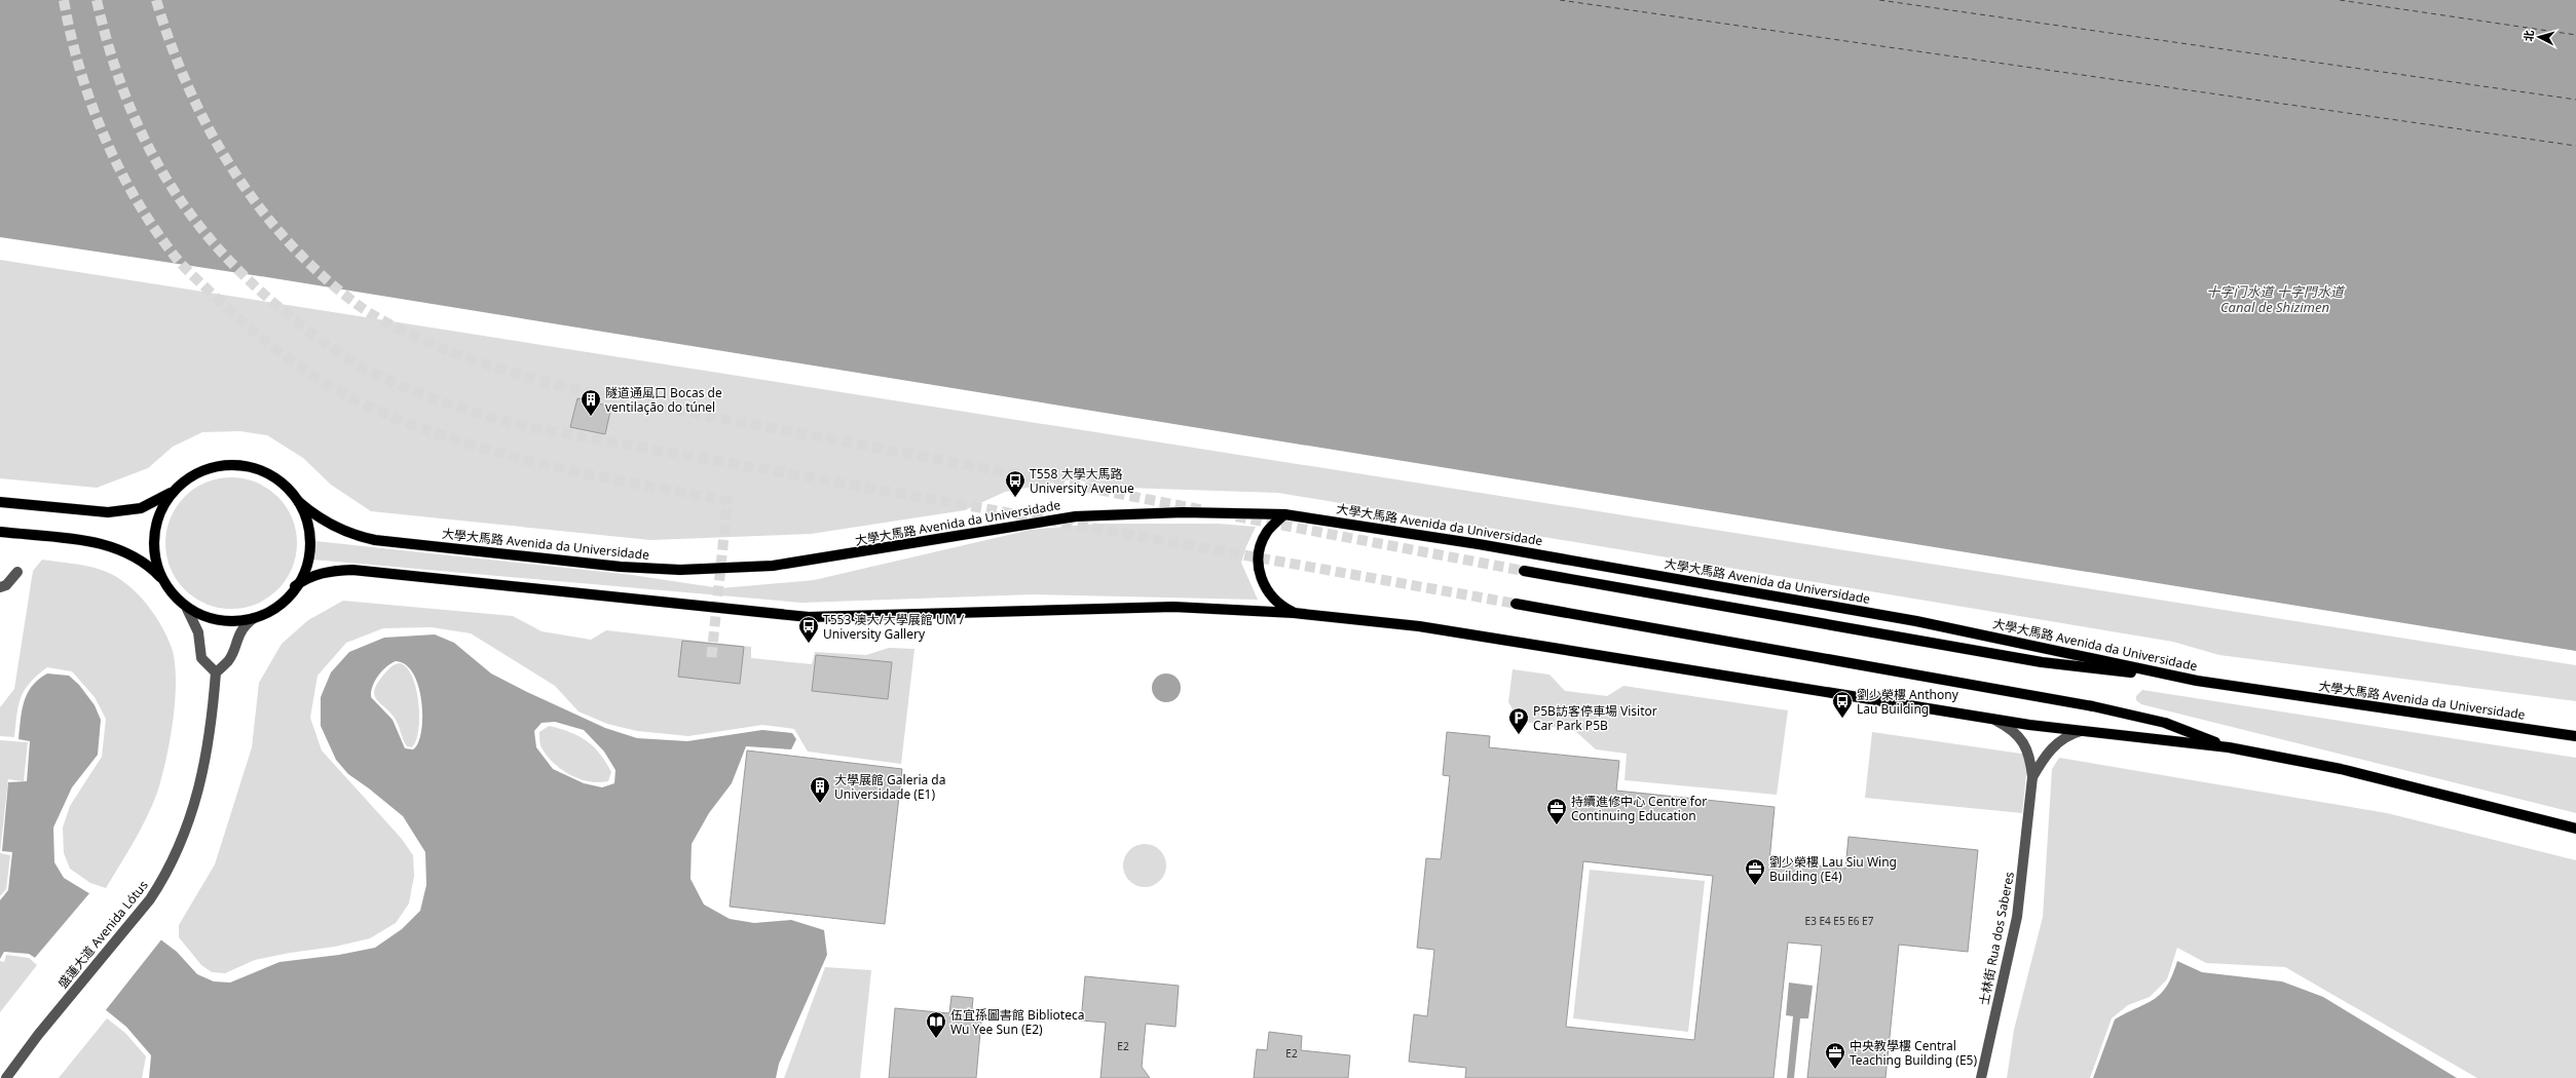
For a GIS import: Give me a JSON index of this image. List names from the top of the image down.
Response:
{
  "streets": {
    "main road": ["大學大馬路 Avenida da Universidade"],
    "street": ["盛蓮大道 Avenida Lótus", "士林街 Rua dos Saberes"]
  },
  "water": ["十字门水道 十字門水道 Canal de Shizimen"],
  "places": {
    "building": ["隧道通風口 Bocas de ventilação do túnel", "大學展館 Galeria da Universidade (E1)"],
    "bus stop": ["T558 大學大馬路 University Avenue", "T553 澳大/大學展館 UM / University Gallery", "劉少榮樓 Anthony Lau Building"],
    "parking": ["P5B訪客停車場 Visitor Car Park P5B"],
    "office": ["持續進修中心 Centre for Continuing Education", "劉少榮樓 Lau Siu Wing Building (E4)", "中央教學樓 Central Teaching Building (E5)"],
    "library": ["伍宜孫圖書館 Biblioteca Wu Yee Sun (E2)"]
  },
  "house_numbers": ["E3 E4 E5 E6 E7", "E2", "E2"],
  "north": "left"
}
